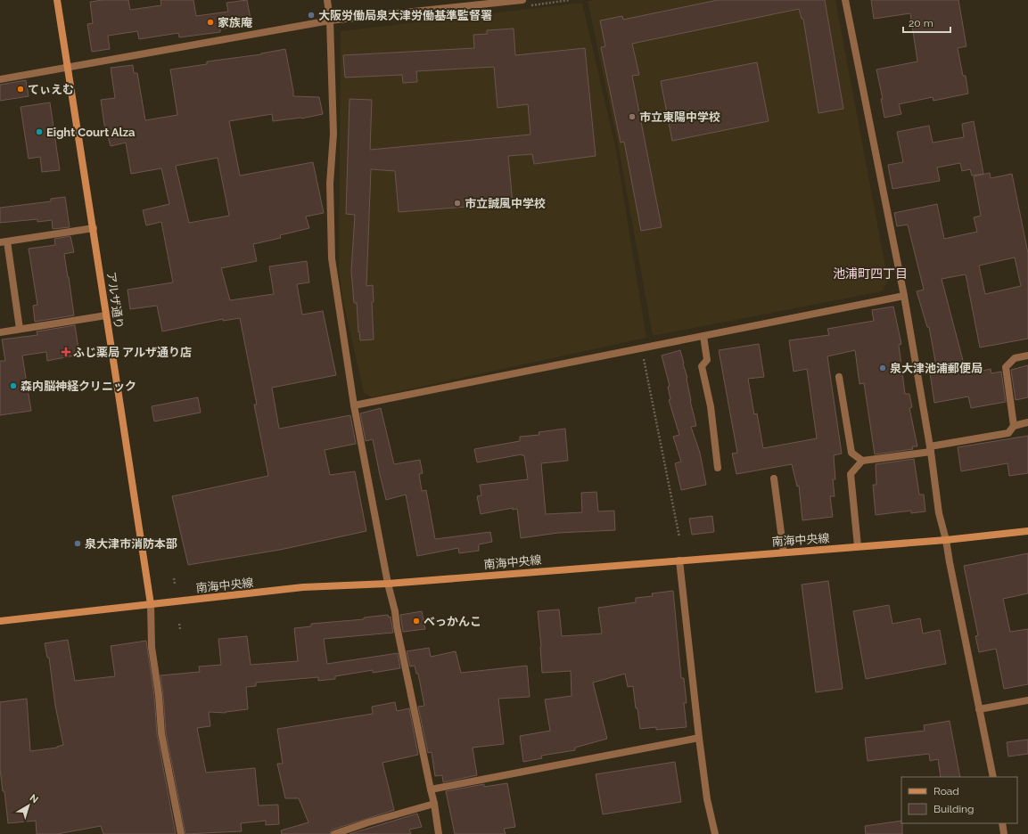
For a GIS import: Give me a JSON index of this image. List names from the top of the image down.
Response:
{
  "streets": {
    "street": ["アルザ通り", "南海中央線"]
  },
  "crossings": [
    ["アルザ通り", "南海中央線"]
  ],
  "districts": ["池浦町四丁目"],
  "places": {
    "other": [
      "大阪労働局泉大津労働基準監督署",
      "家族庵",
      "てぃえむ",
      "市立東陽中学校",
      "Eight Court Alza",
      "市立誠風中学校",
      "泉大津池浦郵便局",
      "森内脳神経クリニック",
      "泉大津市消防本部",
      "べっかんこ"
    ],
    "health": ["ふじ薬局 アルザ通り店"]
  },
  "legend": ["Road", "Building"],
  "scale_bar": "20 m",
  "north": "top right"
}
